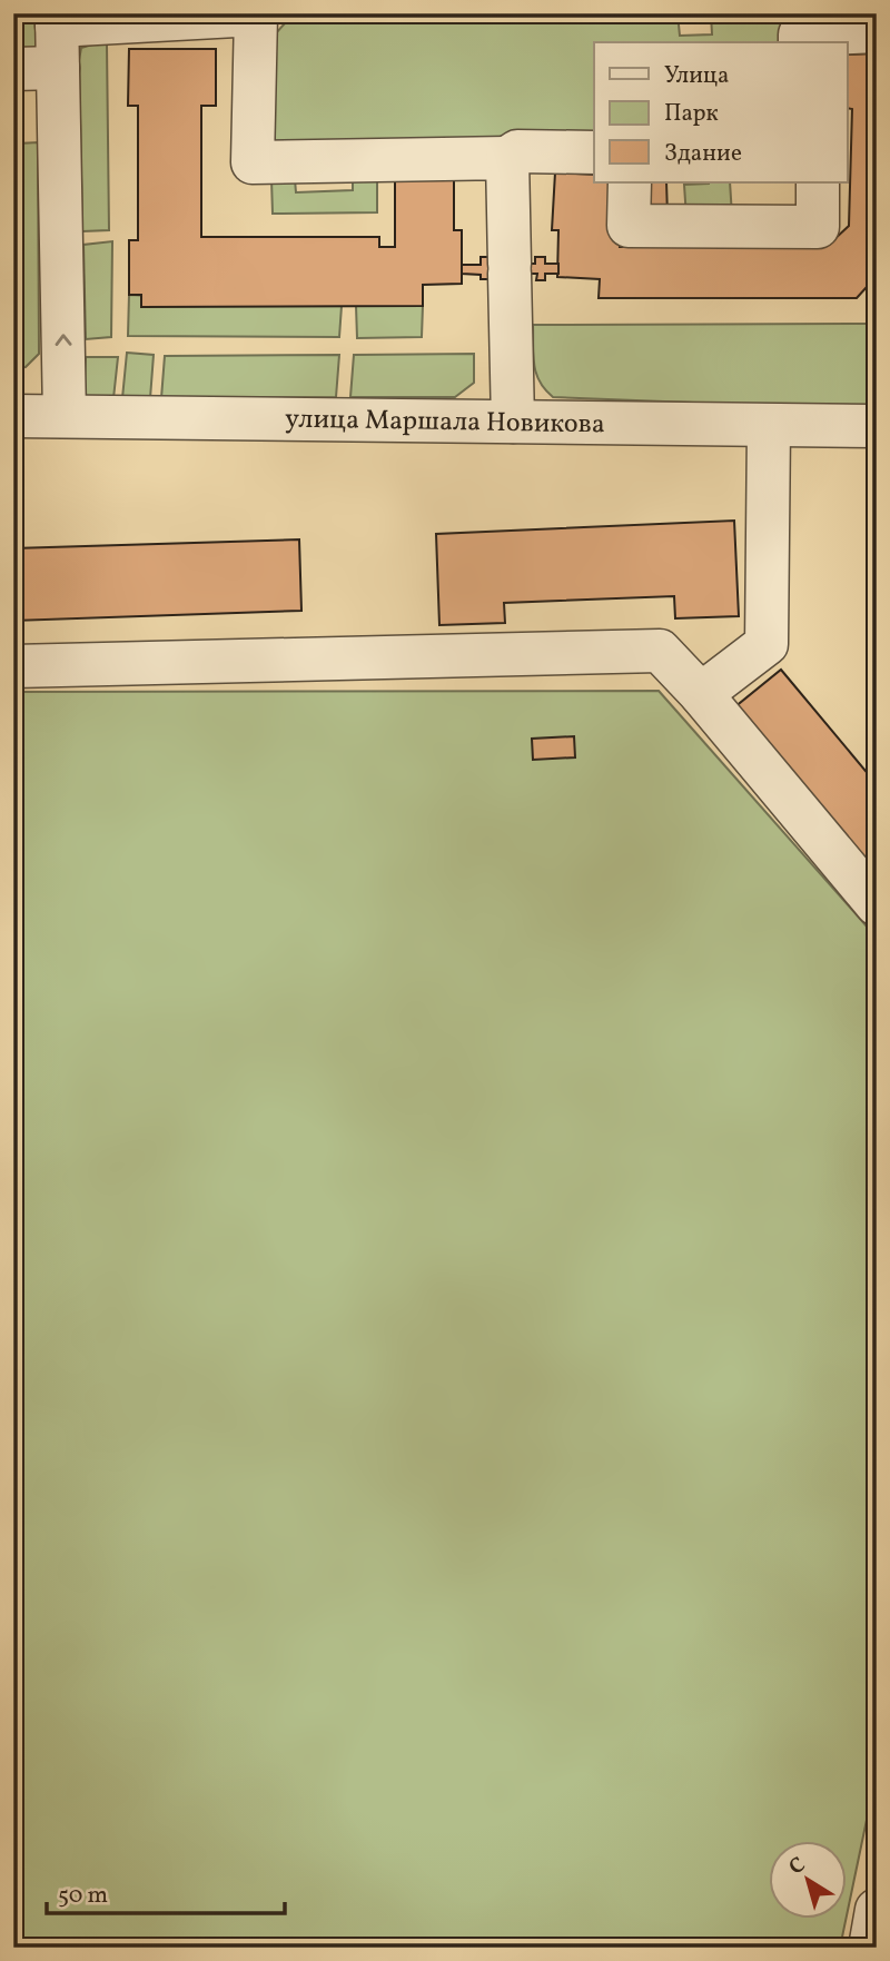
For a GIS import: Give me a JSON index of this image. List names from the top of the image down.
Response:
{
  "streets": {
    "street": ["улица Маршала Новикова"]
  },
  "legend": ["Улица", "Парк", "Здание"],
  "scale_bar": "50 m",
  "north": "top left"
}
